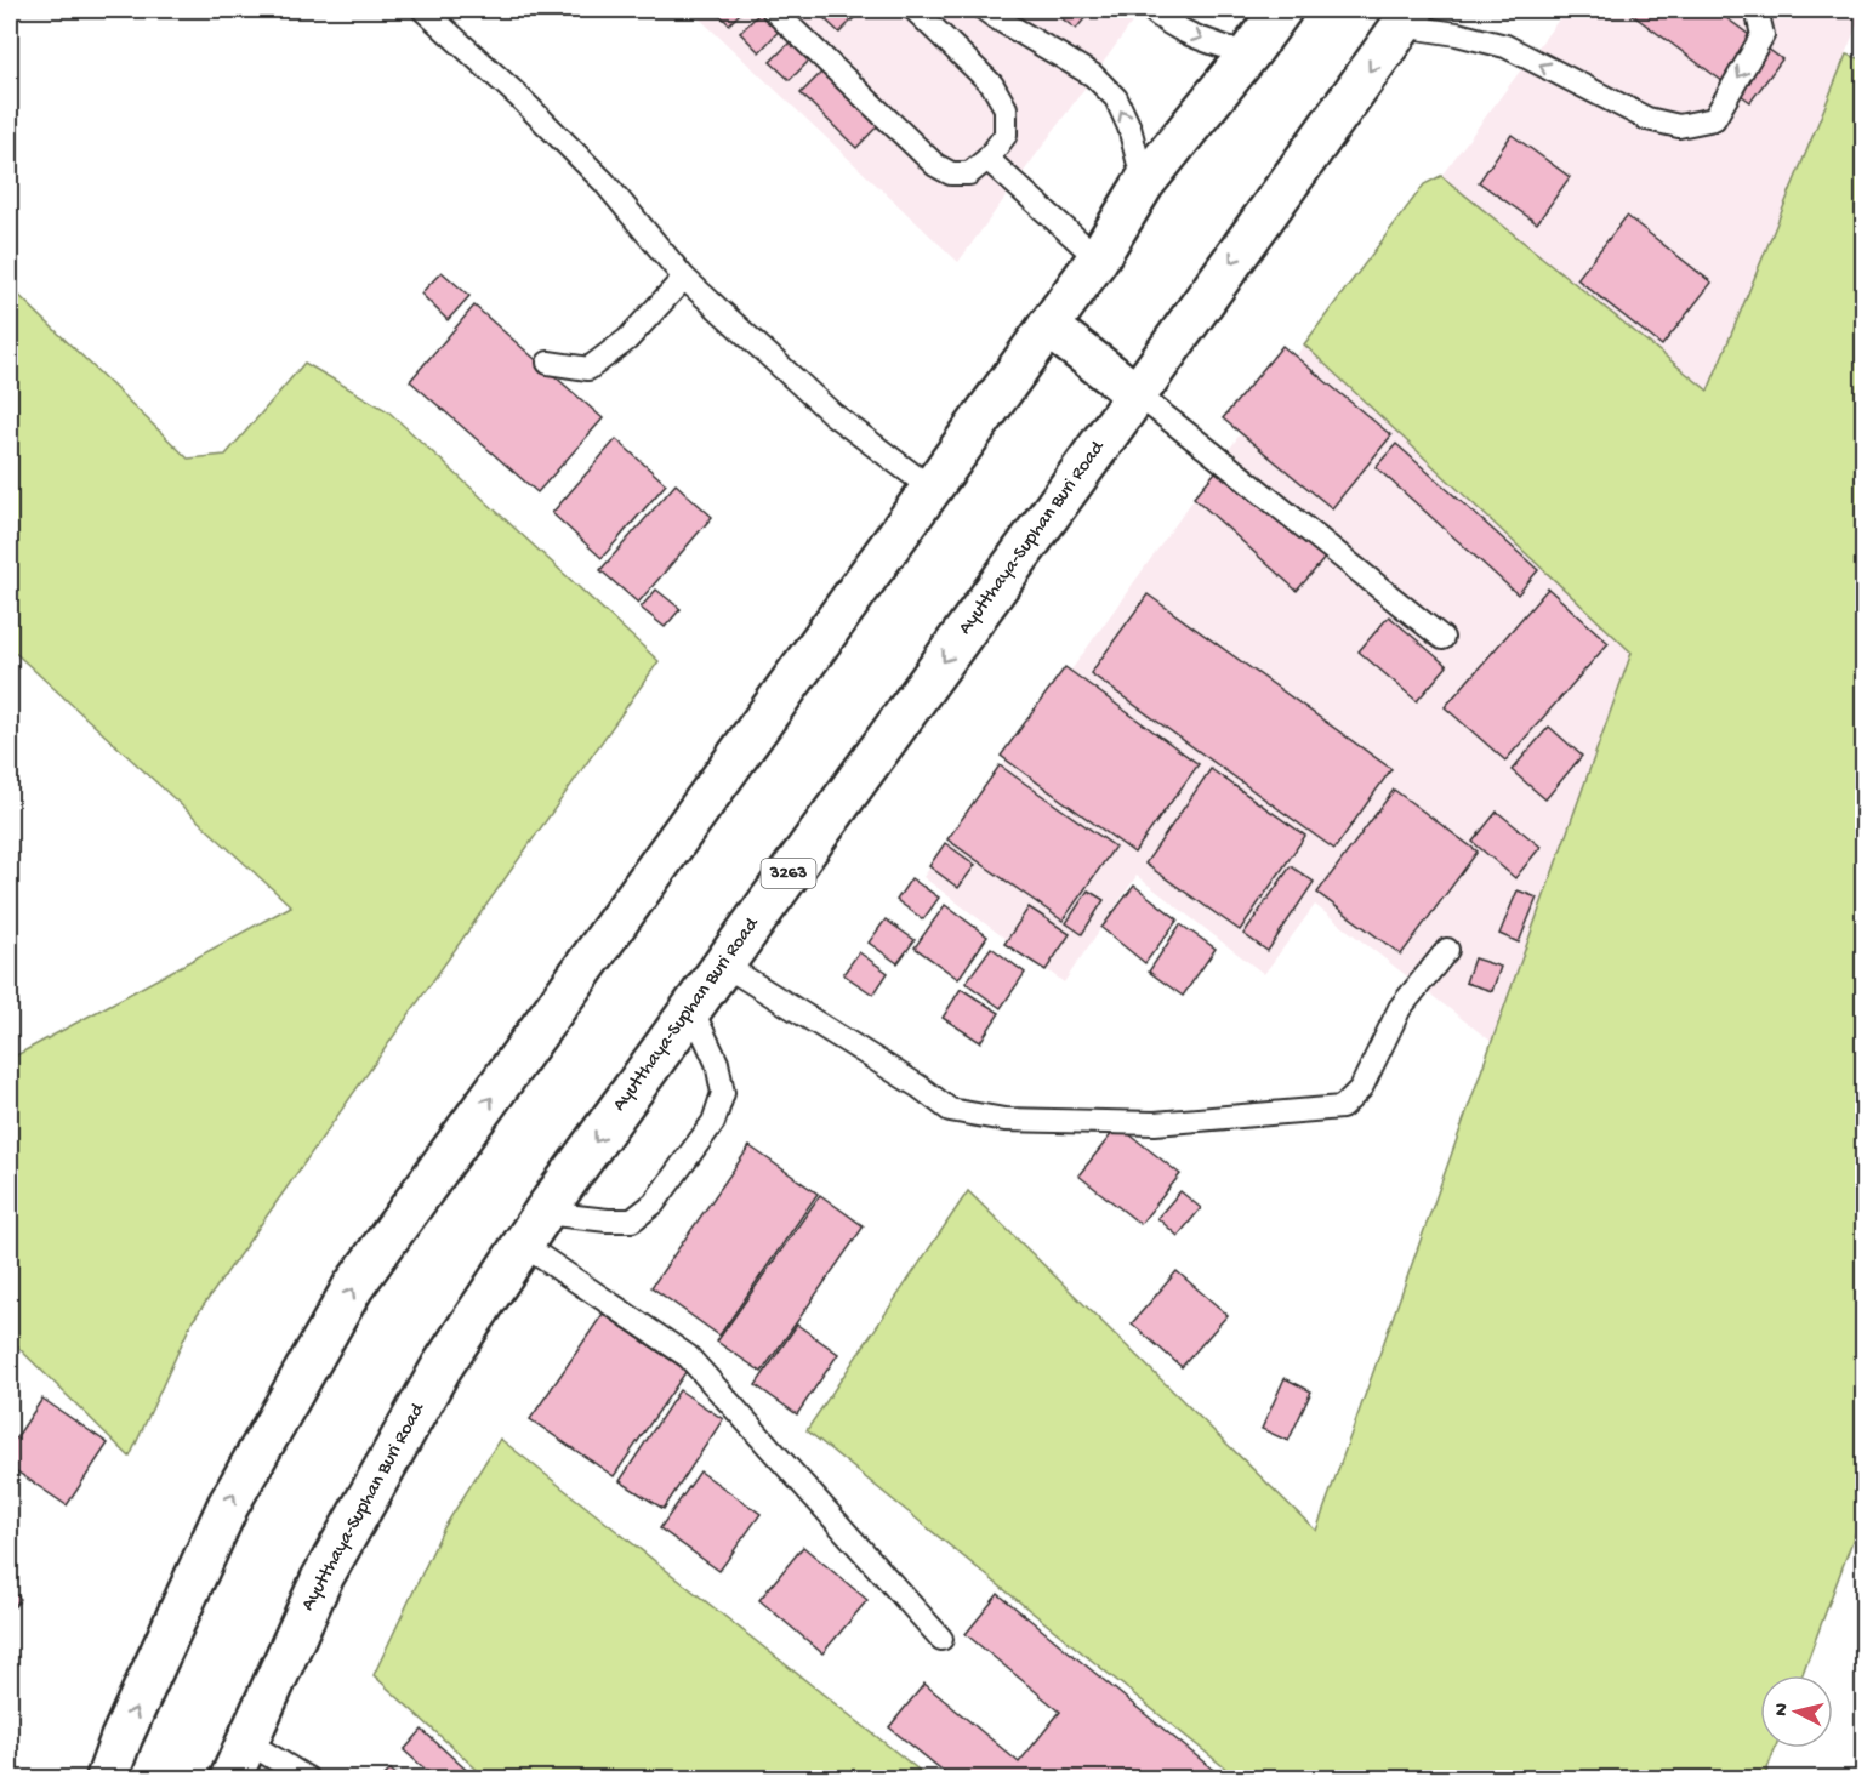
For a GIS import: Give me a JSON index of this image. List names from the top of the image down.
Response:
{
  "streets": {
    "main road": ["Ayutthaya-Suphan Buri Road", "3263"]
  },
  "north": "left"
}
